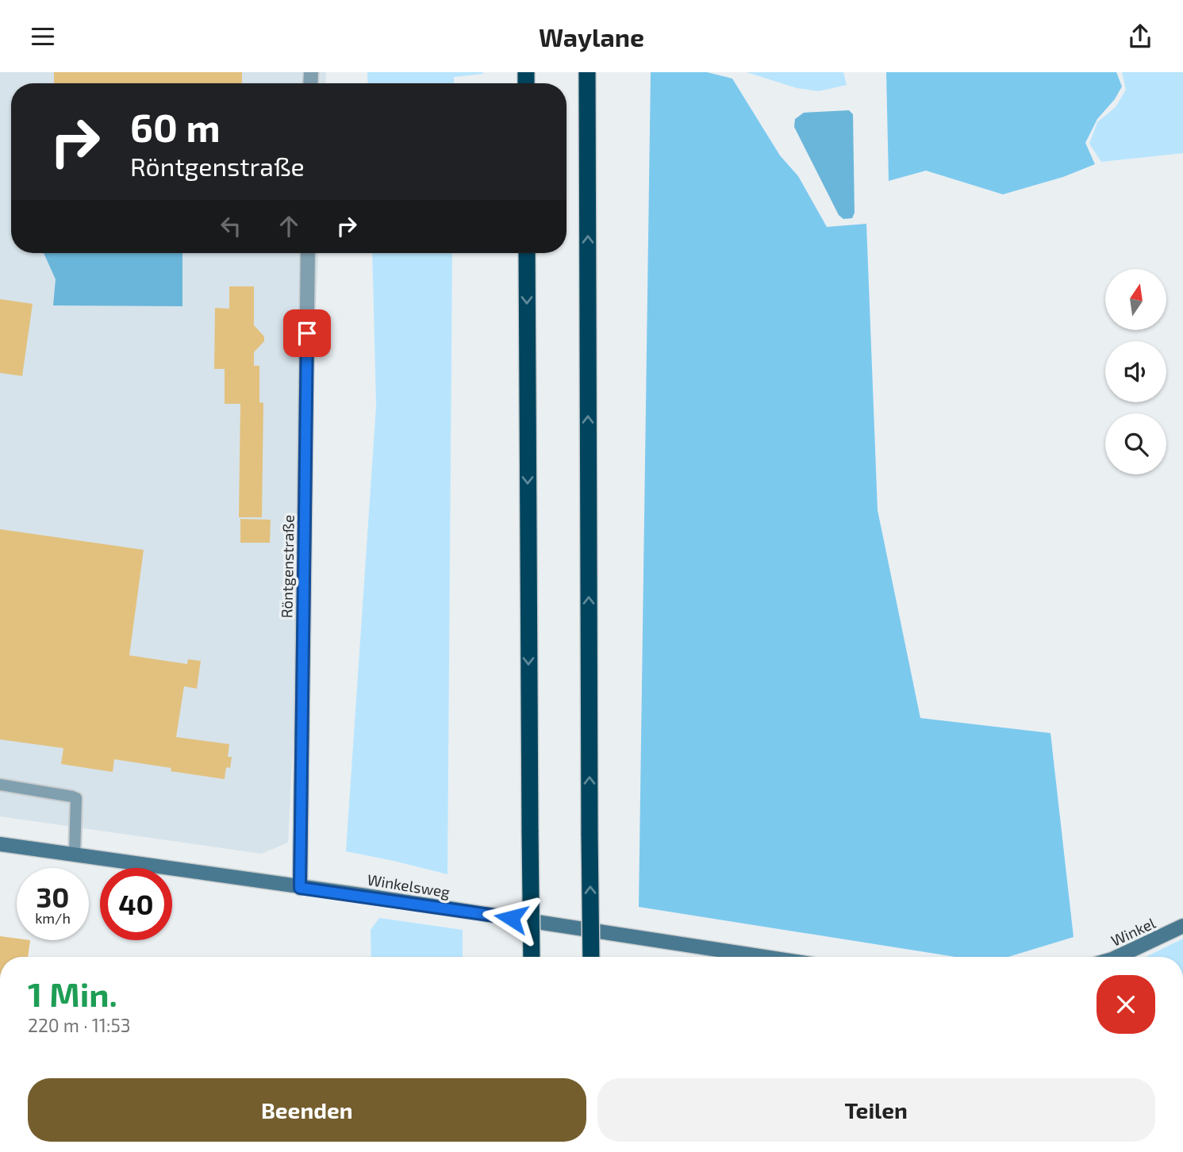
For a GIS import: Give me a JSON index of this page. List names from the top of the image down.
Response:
{
  "streets": {
    "street": ["Röntgenstraße", "Winkelsweg", "Winkel"]
  },
  "crossings": [
    ["Röntgenstraße", "Winkelsweg"]
  ],
  "north": "top",
  "page": {
    "header": "Waylane",
    "turn": ["60 m", "Röntgenstraße"],
    "speed": "30 km/h",
    "limit": "40",
    "heading": ["1 Min.", "220 m · 11:53"],
    "buttons": ["Beenden", "Teilen"]
  }
}
